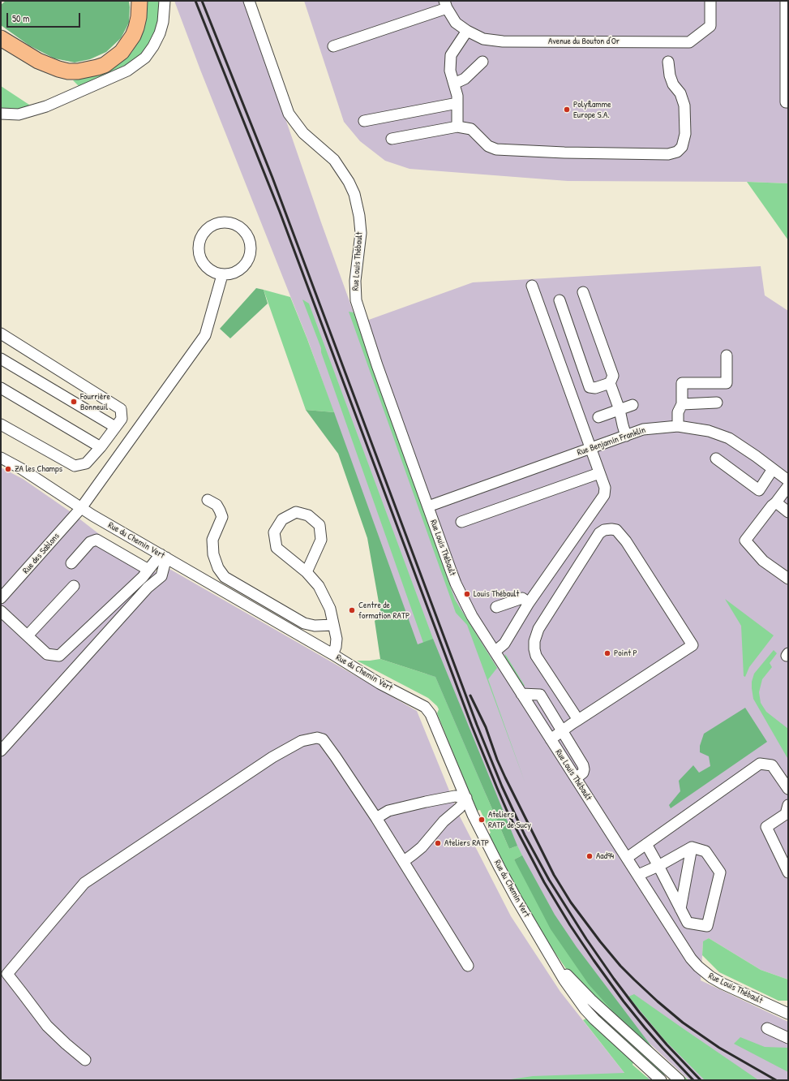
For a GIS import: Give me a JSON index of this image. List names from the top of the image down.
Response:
{
  "streets": {
    "street": [
      "Avenue du Bouton d'Or",
      "Rue Louis Thébault",
      "Rue Benjamin Franklin",
      "Rue du Chemin Vert",
      "Rue des Sablons"
    ]
  },
  "crossings": [
    ["Rue Louis Thébault", "Rue Benjamin Franklin"],
    ["Rue du Chemin Vert", "Rue des Sablons"]
  ],
  "places": [
    "Polyflamme Europe S.A.",
    "Fourrière Bonneuil",
    "ZA les Champs",
    "Louis Thébault",
    "Centre de formation RATP",
    "Point P",
    "Ateliers RATP de Sucy",
    "Ateliers RATP",
    "Aad94"
  ],
  "scale_bar": "50 m"
}
